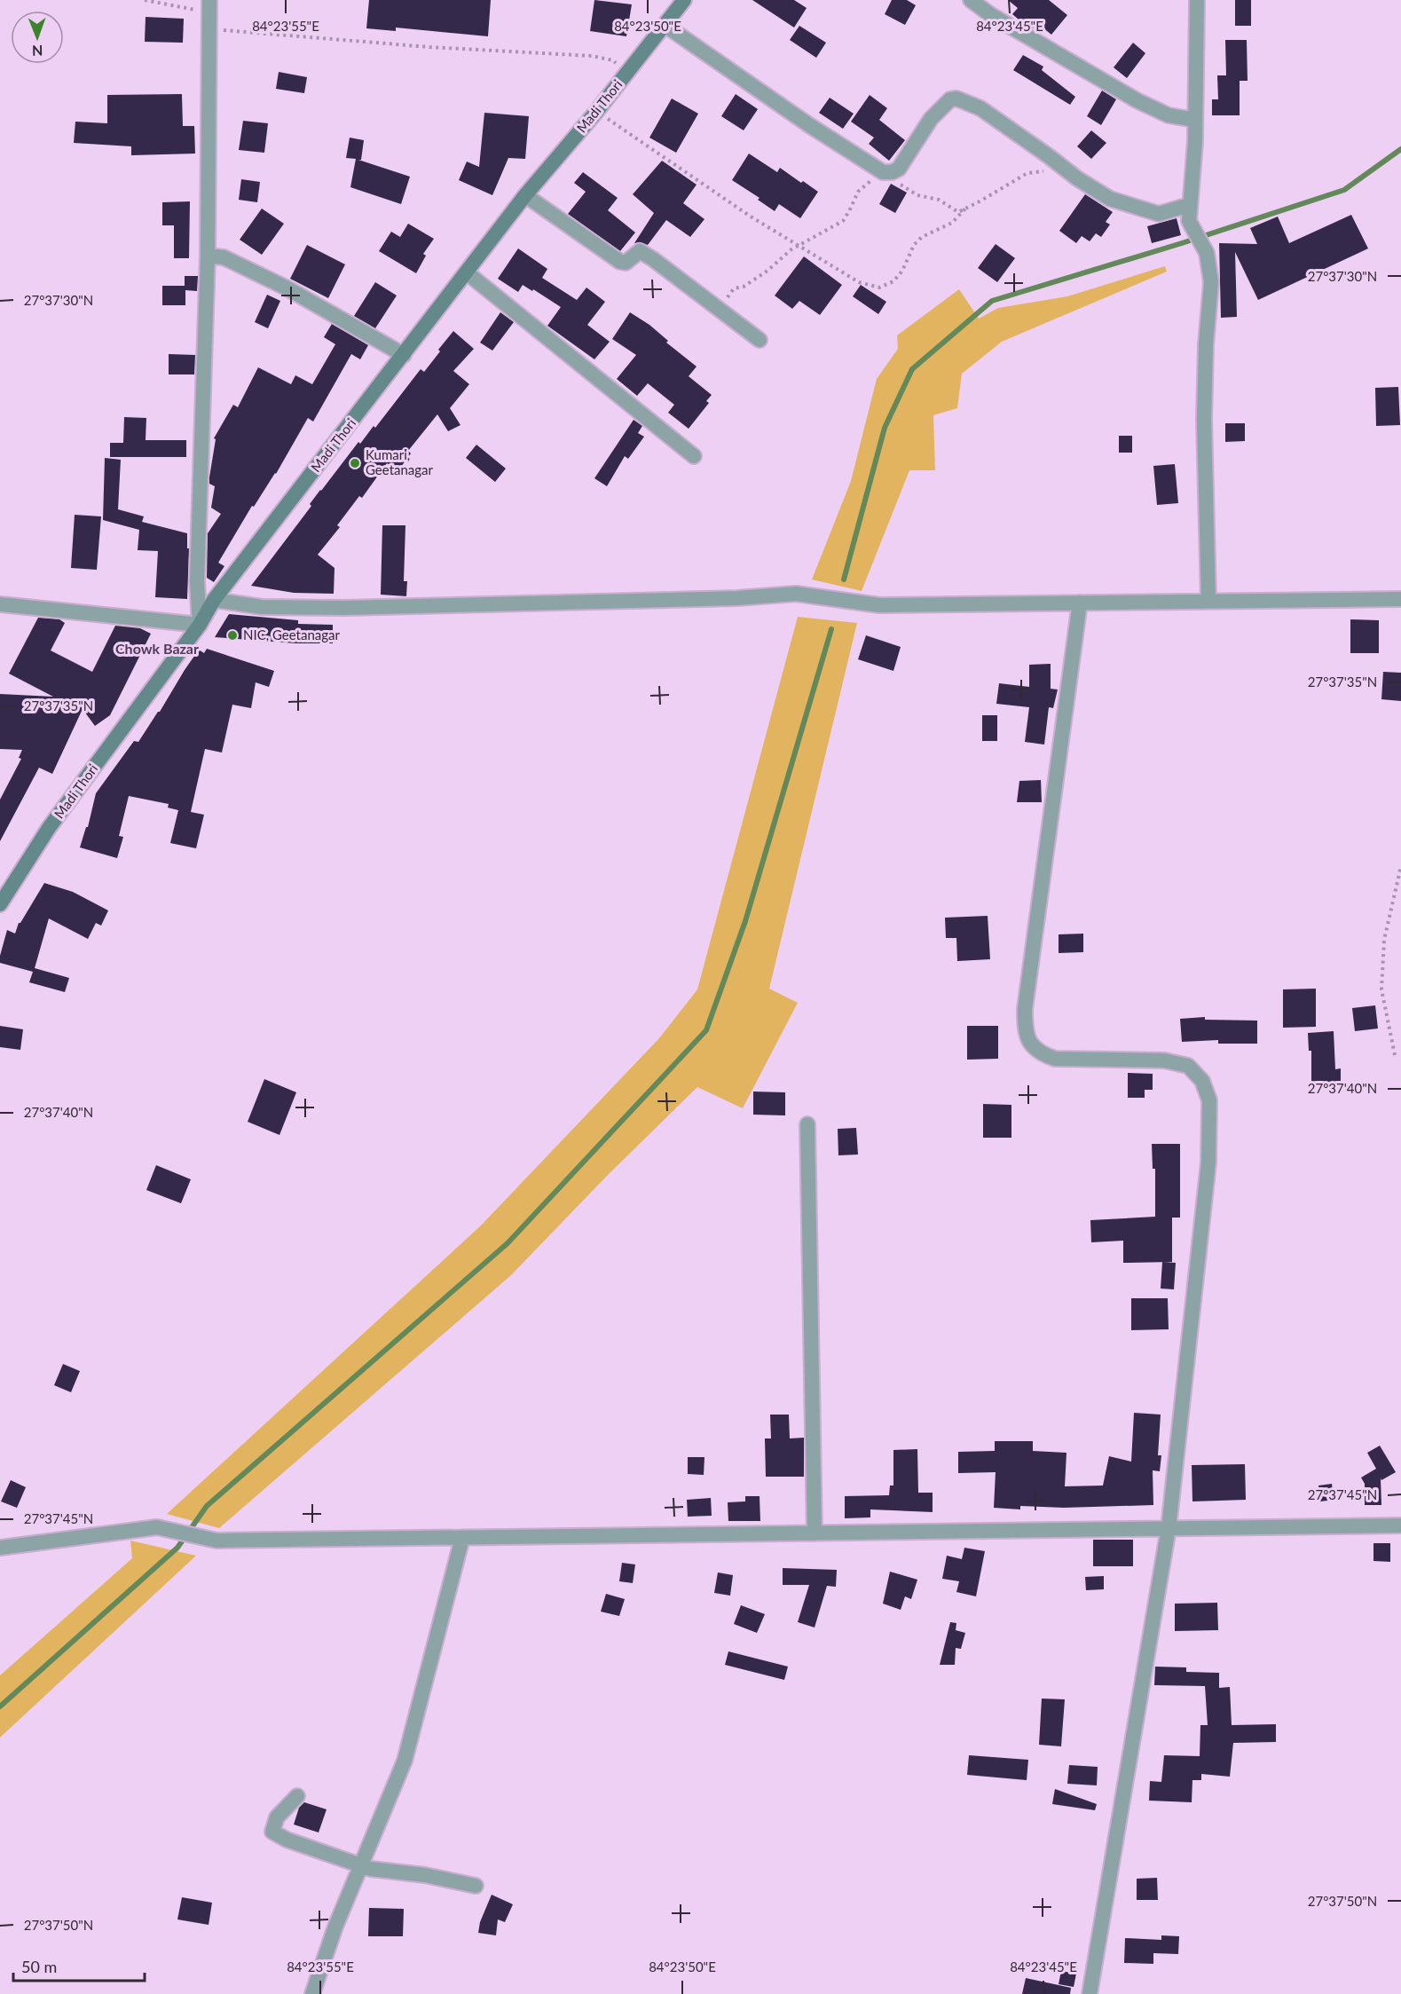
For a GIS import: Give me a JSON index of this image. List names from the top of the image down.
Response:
{
  "streets": {
    "main road": ["Madi Thori"]
  },
  "districts": ["Chowk Bazar"],
  "places": ["Kumari, Geetanagar", "NIC, Geetanagar"],
  "scale_bar": "50 m",
  "north": "bottom",
  "coordinates": [
    "84°23'55\"E",
    "84°23'50\"E",
    "84°23'45\"E",
    "27°37'30\"N",
    "27°37'35\"N",
    "27°37'40\"N",
    "27°37'45\"N",
    "27°37'50\"N"
  ]
}
